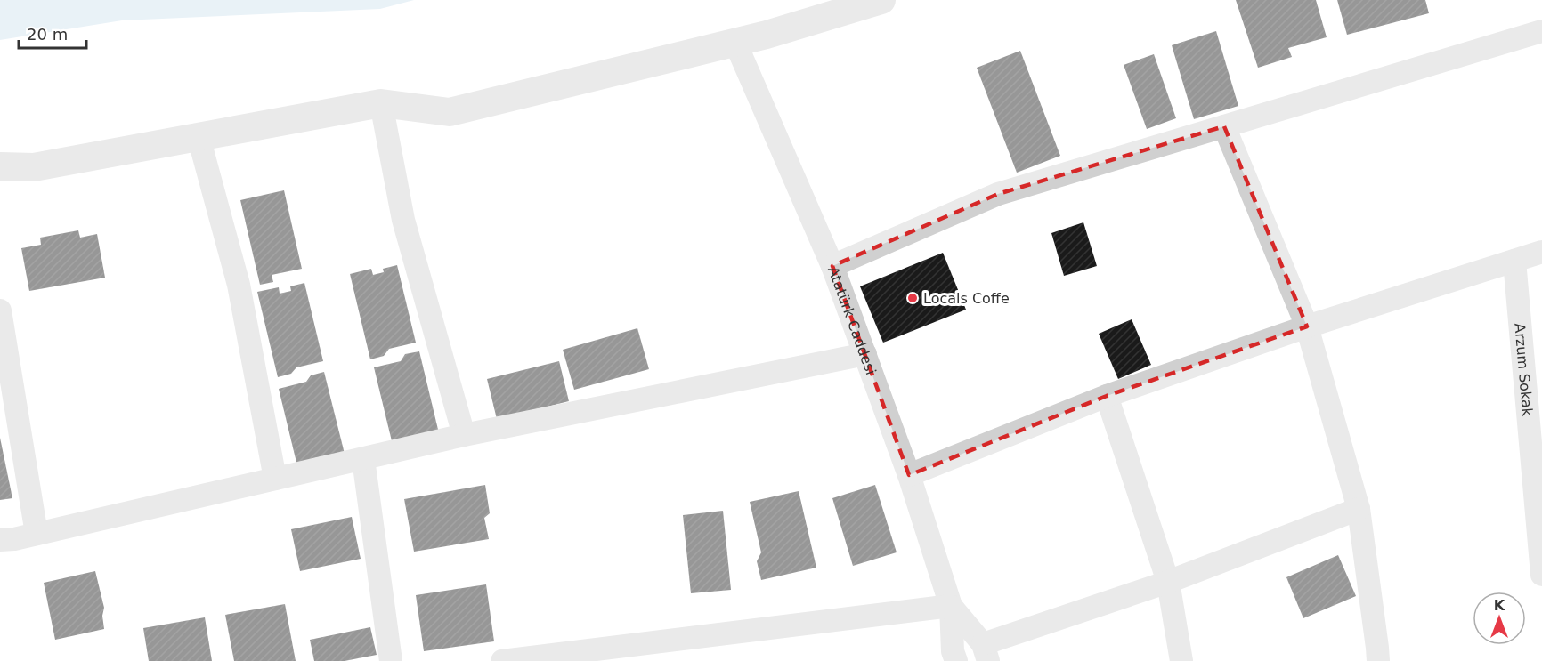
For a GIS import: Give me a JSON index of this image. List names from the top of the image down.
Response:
{
  "streets": {
    "street": ["Atatürk Caddesi", "Arzum Sokak"]
  },
  "places": ["Locals Coffe"],
  "scale_bar": "20 m",
  "north": "top"
}
